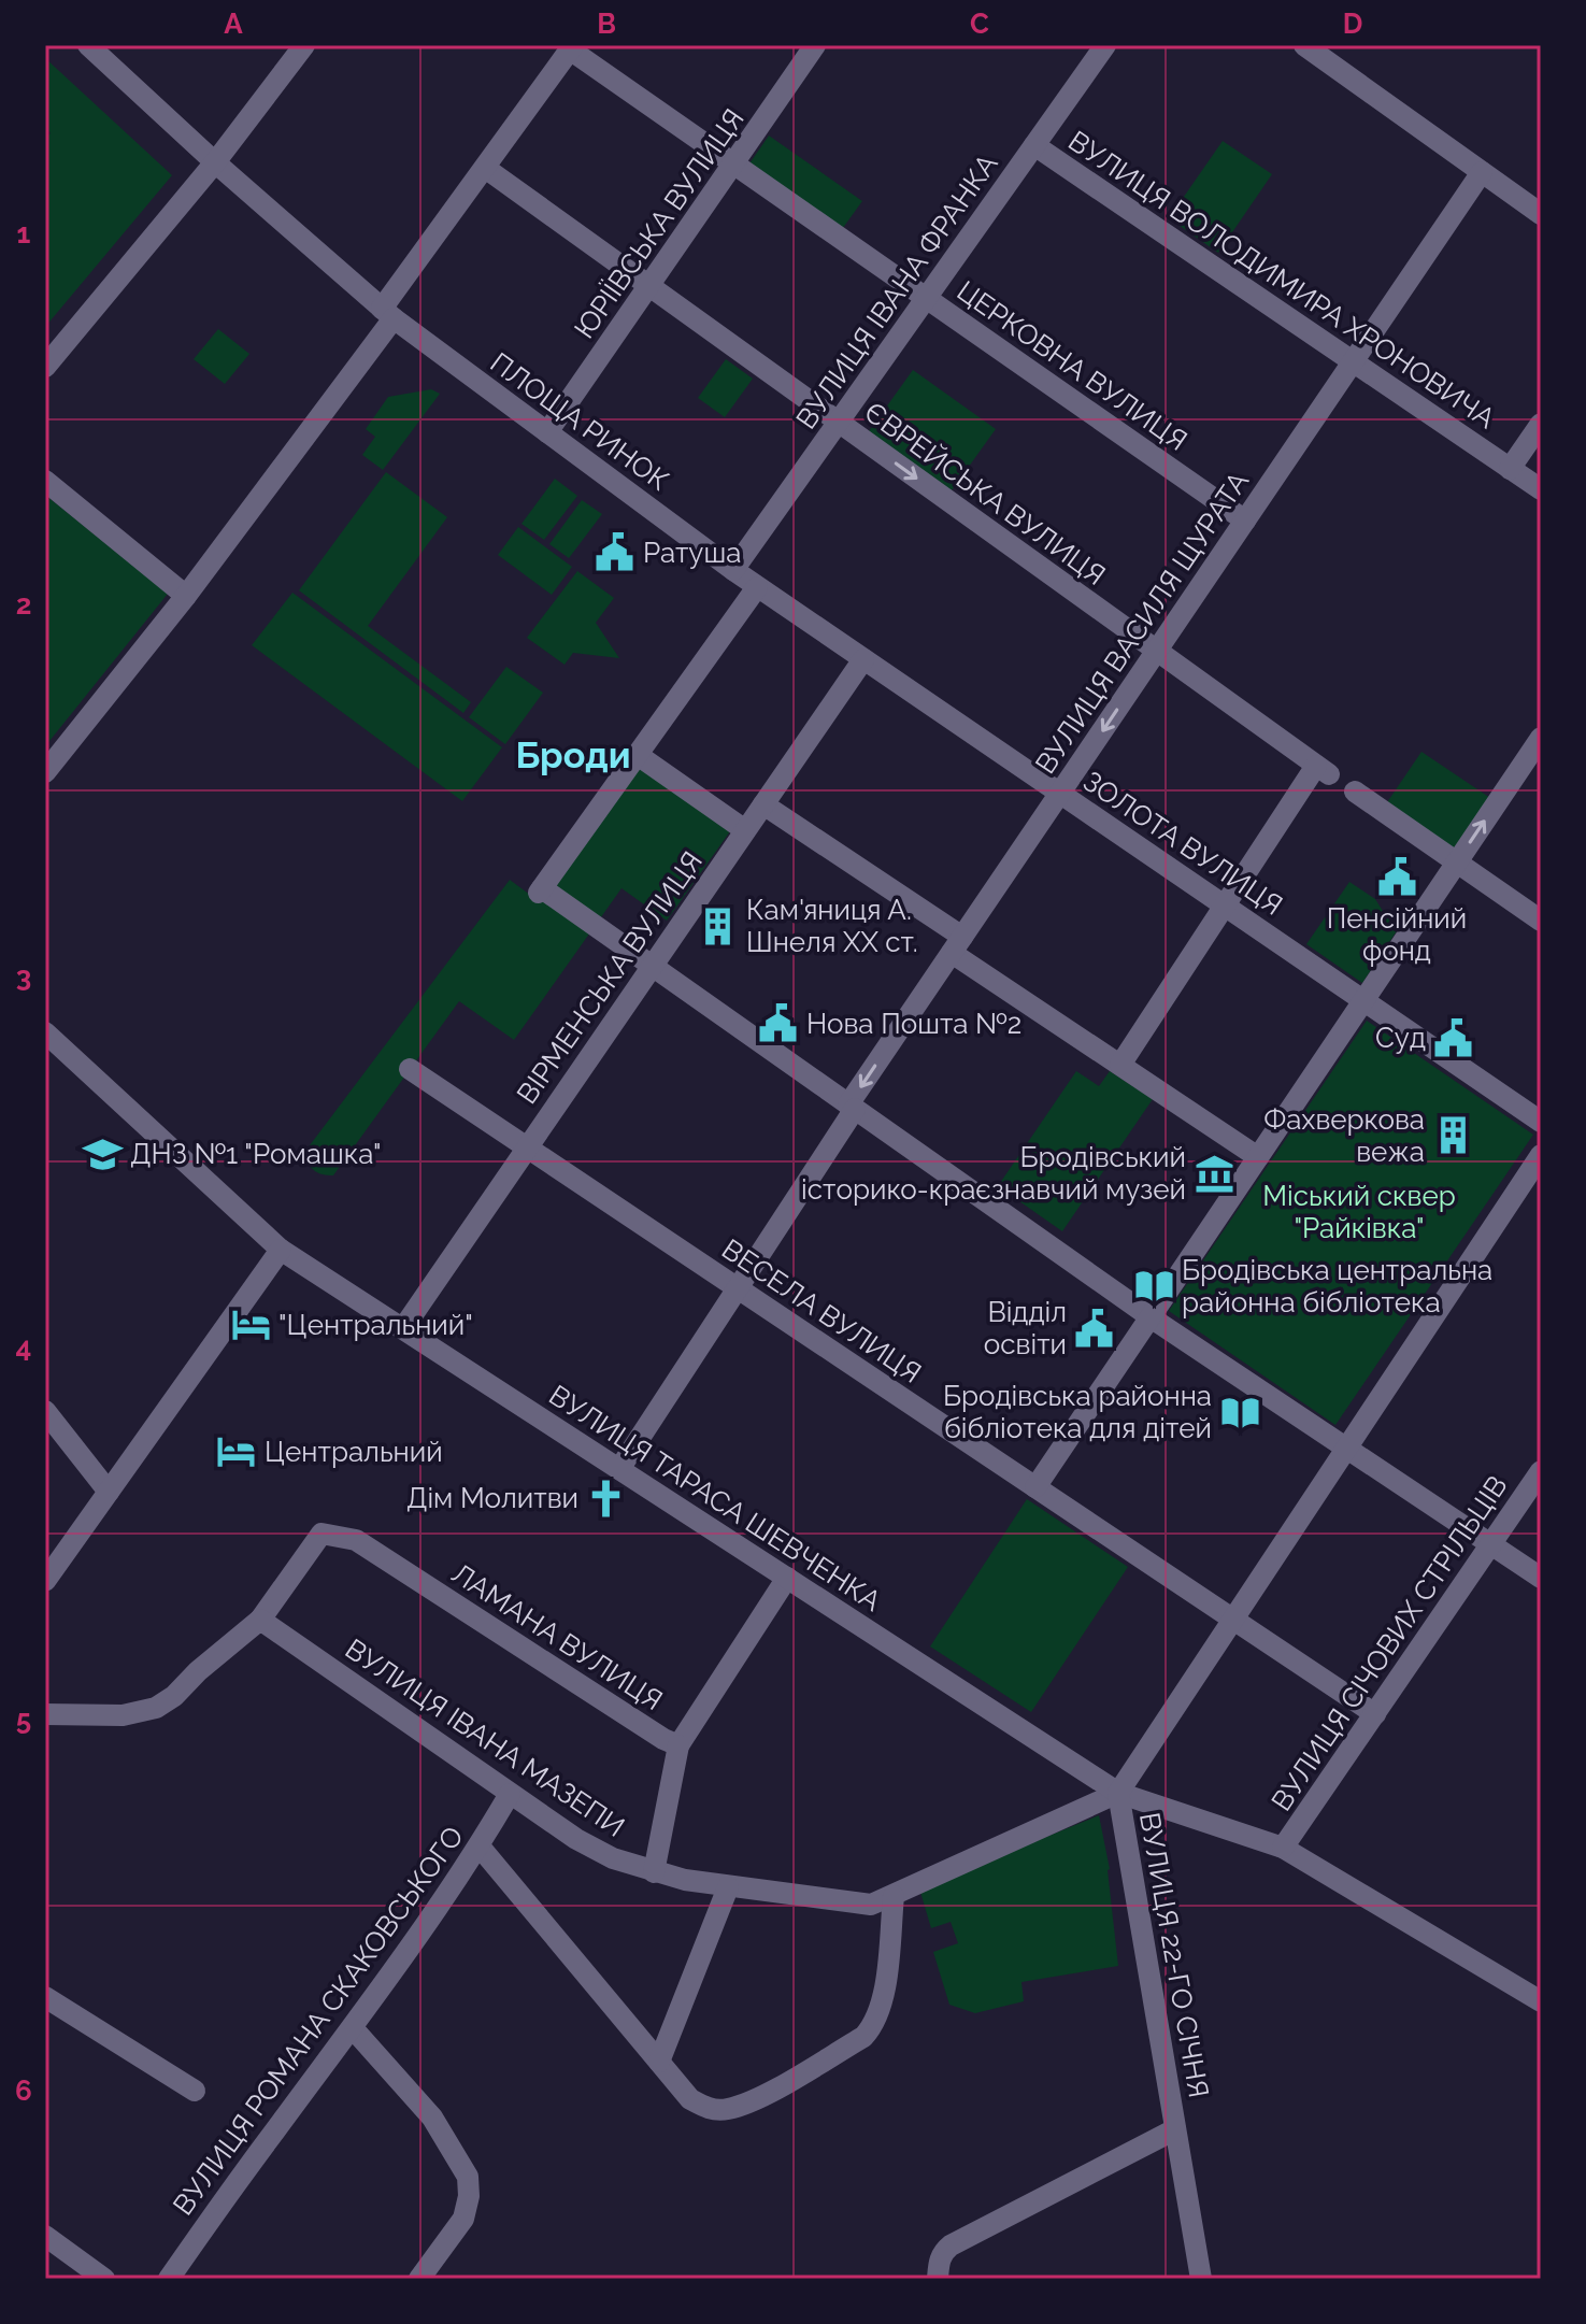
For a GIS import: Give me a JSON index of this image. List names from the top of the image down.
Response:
{
  "streets": {
    "street": [
      "ЮРІЇВСЬКА ВУЛИЦЯ",
      "ВУЛИЦЯ ВОЛОДИМИРА ХРОНОВИЧА",
      "ВУЛИЦЯ ІВАНА ФРАНКА",
      "ЦЕРКОВНА ВУЛИЦЯ",
      "ПЛОЩА РИНОК",
      "ЄВРЕЙСЬКА ВУЛИЦЯ",
      "ВУЛИЦЯ ВАСИЛЯ ЩУРАТА",
      "ЗОЛОТА ВУЛИЦЯ",
      "ВІРМЕНСЬКА ВУЛИЦЯ",
      "ВЕСЕЛА ВУЛИЦЯ",
      "ВУЛИЦЯ ТАРАСА ШЕВЧЕНКА",
      "ЛАМАНА ВУЛИЦЯ",
      "ВУЛИЦЯ СІЧОВИХ СТРІЛЬЦІВ",
      "ВУЛИЦЯ ІВАНА МАЗЕПИ",
      "ВУЛИЦЯ 22-ГО СІЧНЯ",
      "ВУЛИЦЯ РОМАНА СКАКОВСЬКОГО"
    ]
  },
  "crossings": [
    ["ЮРІЇВСЬКА ВУЛИЦЯ", "ЦЕРКОВНА ВУЛИЦЯ"],
    ["ЮРІЇВСЬКА ВУЛИЦЯ", "ПЛОЩА РИНОК"],
    ["ЮРІЇВСЬКА ВУЛИЦЯ", "ЄВРЕЙСЬКА ВУЛИЦЯ"],
    ["ВУЛИЦЯ ВОЛОДИМИРА ХРОНОВИЧА", "ВУЛИЦЯ ІВАНА ФРАНКА"],
    ["ВУЛИЦЯ ВОЛОДИМИРА ХРОНОВИЧА", "ВУЛИЦЯ ВАСИЛЯ ЩУРАТА"],
    ["ВУЛИЦЯ ІВАНА ФРАНКА", "ЦЕРКОВНА ВУЛИЦЯ"],
    ["ВУЛИЦЯ ІВАНА ФРАНКА", "ПЛОЩА РИНОК"],
    ["ВУЛИЦЯ ІВАНА ФРАНКА", "ЄВРЕЙСЬКА ВУЛИЦЯ"],
    ["ЦЕРКОВНА ВУЛИЦЯ", "ВУЛИЦЯ ВАСИЛЯ ЩУРАТА"],
    ["ПЛОЩА РИНОК", "ЗОЛОТА ВУЛИЦЯ"],
    ["ЄВРЕЙСЬКА ВУЛИЦЯ", "ВУЛИЦЯ ВАСИЛЯ ЩУРАТА"],
    ["ЄВРЕЙСЬКА ВУЛИЦЯ", "ЗОЛОТА ВУЛИЦЯ"],
    ["ВУЛИЦЯ ВАСИЛЯ ЩУРАТА", "ЗОЛОТА ВУЛИЦЯ"],
    ["ВУЛИЦЯ ВАСИЛЯ ЩУРАТА", "ВЕСЕЛА ВУЛИЦЯ"],
    ["ВУЛИЦЯ ВАСИЛЯ ЩУРАТА", "ВУЛИЦЯ ТАРАСА ШЕВЧЕНКА"],
    ["ЗОЛОТА ВУЛИЦЯ", "ВІРМЕНСЬКА ВУЛИЦЯ"],
    ["ВІРМЕНСЬКА ВУЛИЦЯ", "ВЕСЕЛА ВУЛИЦЯ"],
    ["ВІРМЕНСЬКА ВУЛИЦЯ", "ВУЛИЦЯ ТАРАСА ШЕВЧЕНКА"],
    ["ВЕСЕЛА ВУЛИЦЯ", "ВУЛИЦЯ СІЧОВИХ СТРІЛЬЦІВ"],
    ["ВЕСЕЛА ВУЛИЦЯ", "ВУЛИЦЯ 22-ГО СІЧНЯ"],
    ["ВУЛИЦЯ ТАРАСА ШЕВЧЕНКА", "ЛАМАНА ВУЛИЦЯ"],
    ["ВУЛИЦЯ ТАРАСА ШЕВЧЕНКА", "ВУЛИЦЯ СІЧОВИХ СТРІЛЬЦІВ"],
    ["ВУЛИЦЯ ТАРАСА ШЕВЧЕНКА", "ВУЛИЦЯ ІВАНА МАЗЕПИ"],
    ["ВУЛИЦЯ ТАРАСА ШЕВЧЕНКА", "ВУЛИЦЯ 22-ГО СІЧНЯ"],
    ["ЛАМАНА ВУЛИЦЯ", "ВУЛИЦЯ ІВАНА МАЗЕПИ"],
    ["ВУЛИЦЯ ІВАНА МАЗЕПИ", "ВУЛИЦЯ 22-ГО СІЧНЯ"],
    ["ВУЛИЦЯ ІВАНА МАЗЕПИ", "ВУЛИЦЯ РОМАНА СКАКОВСЬКОГО"]
  ],
  "districts": ["Броди"],
  "parks": ["Міський сквер \"Райківка\""],
  "places": {
    "public building": [
      "Ратуша",
      "Пенсійний фонд",
      "Нова Пошта №2",
      "Cуд",
      "Відділ освіти"
    ],
    "building": ["Кам'яниця А. Шнеля XX cт.", "Фахверкова вежа"],
    "school or university": ["ДНЗ №1 \"Ромашка\""],
    "museum": ["Бродівський історико-краєзнавчий музей"],
    "library": ["Бродівська центральна районна бібліотека", "Бродівська районна бібліотека для дітей"],
    "hotel": ["\"Центральний\"", "Центральний"],
    "church": ["Дім Молитви"]
  },
  "grid": {
    "columns": [
      "A",
      "B",
      "C",
      "D"
    ],
    "rows": [
      "1",
      "2",
      "3",
      "4",
      "5",
      "6"
    ]
  }
}
